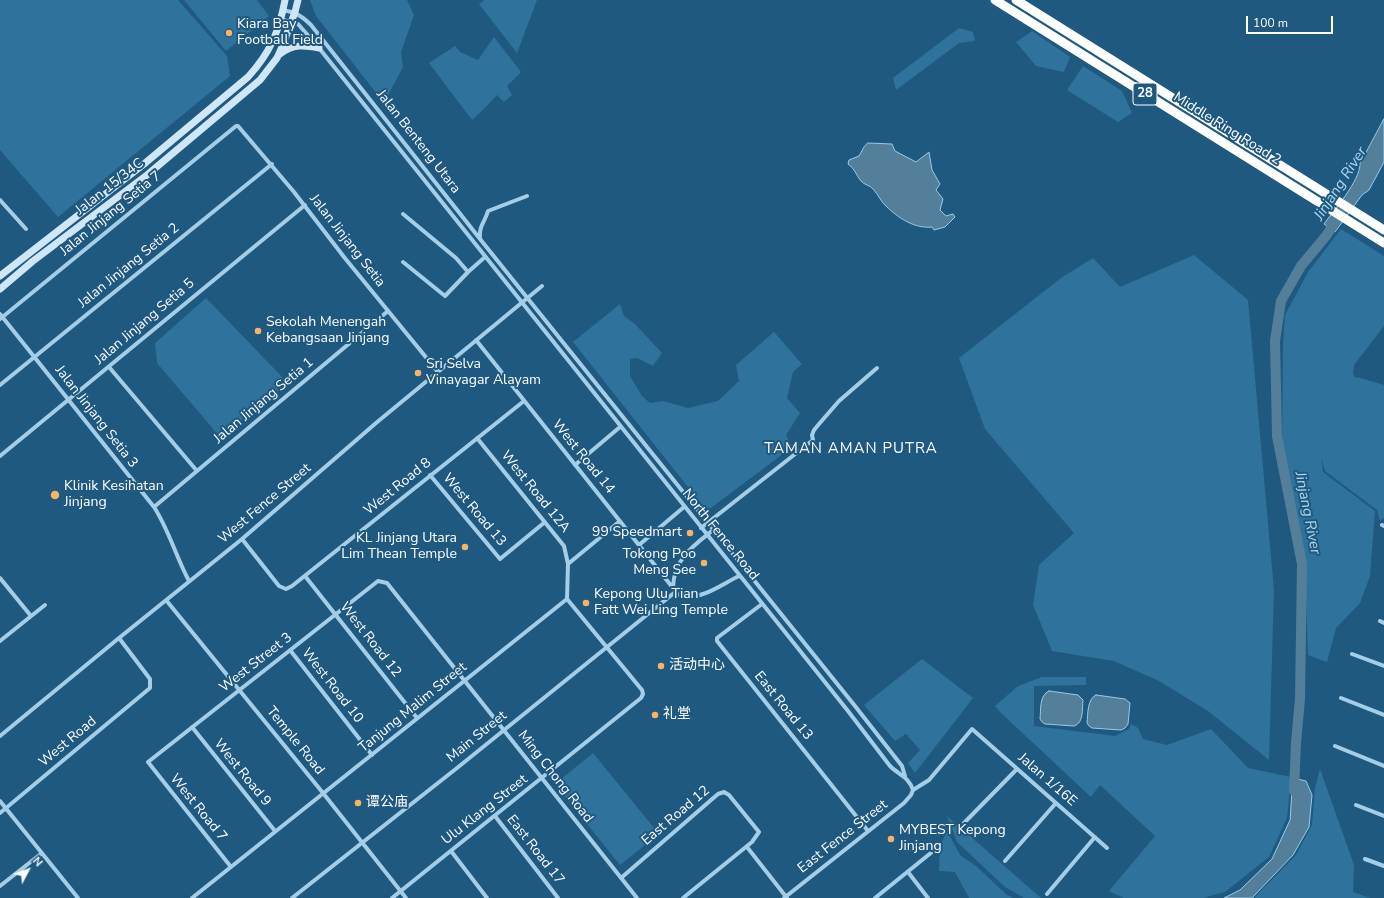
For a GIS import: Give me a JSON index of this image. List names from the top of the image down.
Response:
{
  "streets": {
    "highway": ["28", "Middle Ring Road 2"],
    "street": [
      "Jalan Benteng Utara",
      "Jalan 15/34C",
      "Jalan Jinjang Setia 7",
      "Jalan Jinjang Setia",
      "Jalan Jinjang Setia 2",
      "Jalan Jinjang Setia 5",
      "Jalan Jinjang Setia 1",
      "Jalan Jinjang Setia 3",
      "West Road 14",
      "West Road 8",
      "West Road 12A",
      "West Fence Street",
      "West Road 13",
      "North Fence Road",
      "West Road 12",
      "West Street 3",
      "West Road 10",
      "East Road 13",
      "Tanjung Malim Street",
      "Main Street",
      "Temple Road",
      "West Road",
      "West Road 9",
      "Ming Chong Road",
      "Jalan 1/16E",
      "West Road 7",
      "Ulu Klang Street",
      "East Road 12",
      "East Fence Street",
      "East Road 17"
    ]
  },
  "crossings": [
    ["Jalan Benteng Utara", "Jalan 15/34C"],
    ["Jalan Benteng Utara", "West Fence Street"],
    ["Jalan Benteng Utara", "North Fence Road"],
    ["Jalan Jinjang Setia 7", "Jalan Jinjang Setia"],
    ["Jalan Jinjang Setia 7", "Jalan Jinjang Setia 3"],
    ["Jalan Jinjang Setia", "Jalan Jinjang Setia 2"],
    ["Jalan Jinjang Setia", "Jalan Jinjang Setia 5"],
    ["Jalan Jinjang Setia", "Jalan Jinjang Setia 1"],
    ["Jalan Jinjang Setia", "West Fence Street"],
    ["Jalan Jinjang Setia 2", "Jalan Jinjang Setia 3"],
    ["Jalan Jinjang Setia 5", "Jalan Jinjang Setia 3"],
    ["Jalan Jinjang Setia 1", "Jalan Jinjang Setia 3"],
    ["Jalan Jinjang Setia 3", "West Fence Street"],
    ["West Road 14", "West Road 8"],
    ["West Road 14", "West Fence Street"],
    ["West Road 14", "Main Street"],
    ["West Road 8", "West Road 12A"],
    ["West Road 8", "West Fence Street"],
    ["West Road 8", "West Road 13"],
    ["West Road 8", "West Road 12"],
    ["West Road 12A", "West Road 13"],
    ["West Fence Street", "North Fence Road"],
    ["West Fence Street", "Temple Road"],
    ["West Fence Street", "West Road"],
    ["North Fence Road", "East Road 13"],
    ["North Fence Road", "East Fence Street"],
    ["West Road 12", "West Street 3"],
    ["West Road 12", "Tanjung Malim Street"],
    ["West Street 3", "West Road 10"],
    ["West Street 3", "Temple Road"],
    ["West Street 3", "West Road 9"],
    ["West Street 3", "Ming Chong Road"],
    ["West Street 3", "West Road 7"],
    ["West Road 10", "Tanjung Malim Street"],
    ["East Road 13", "East Fence Street"],
    ["Tanjung Malim Street", "Temple Road"],
    ["Tanjung Malim Street", "West Road 9"],
    ["Tanjung Malim Street", "Ming Chong Road"],
    ["Tanjung Malim Street", "West Road 7"],
    ["Main Street", "Temple Road"],
    ["Main Street", "Ming Chong Road"],
    ["Main Street", "Ulu Klang Street"],
    ["Temple Road", "Ulu Klang Street"],
    ["Ming Chong Road", "Ulu Klang Street"],
    ["Ming Chong Road", "East Road 12"],
    ["Jalan 1/16E", "East Fence Street"],
    ["Ulu Klang Street", "East Road 17"]
  ],
  "districts": ["TAMAN AMAN PUTRA"],
  "water": ["Jinjang River"],
  "places": [
    "Kiara Bay Football Field",
    "Sekolah Menengah Kebangsaan Jinjang",
    "Sri Selva Vinayagar Alayam",
    "Klinik Kesihatan Jinjang",
    "99 Speedmart",
    "KL Jinjang Utara Lim Thean Temple",
    "Tokong Poo Meng See",
    "Kepong Ulu Tian Fatt Wei Ling Temple",
    "活动中心",
    "礼堂",
    "谭公庙",
    "MYBEST Kepong Jinjang"
  ],
  "scale_bar": "100 m",
  "north": "top right"
}
